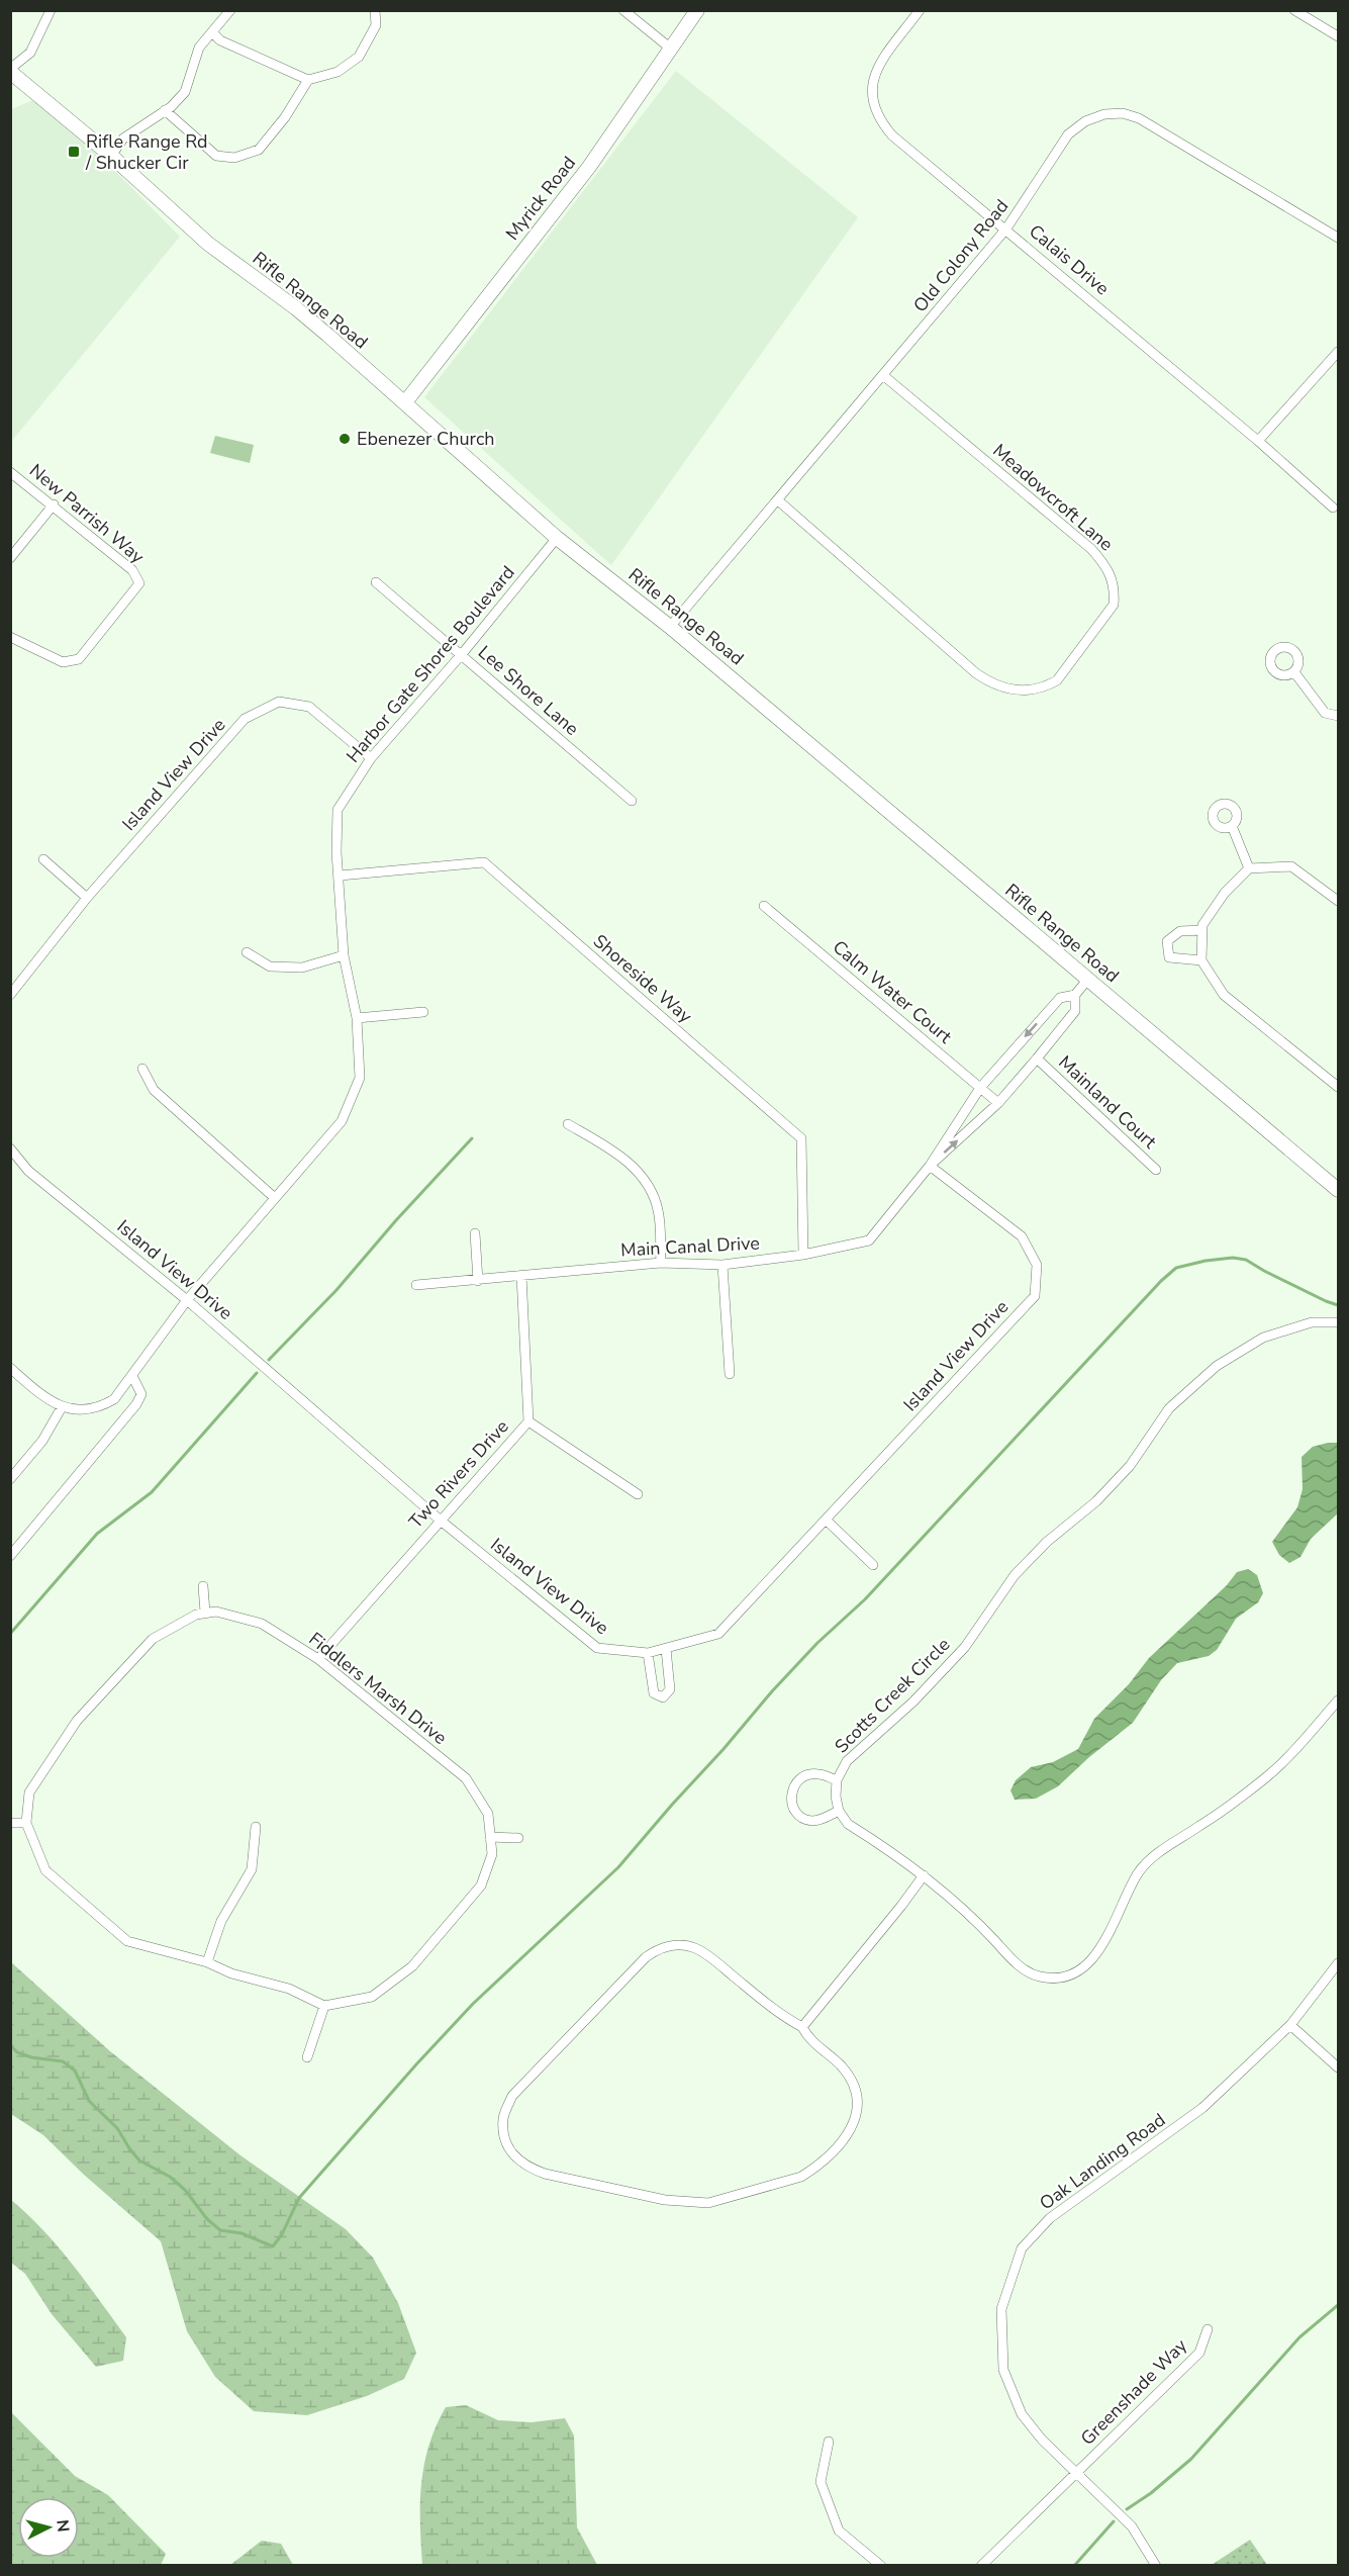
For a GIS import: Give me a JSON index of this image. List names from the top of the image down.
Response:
{
  "streets": {
    "main road": ["Myrick Road", "Rifle Range Road"],
    "street": [
      "Old Colony Road",
      "Calais Drive",
      "Meadowcroft Lane",
      "New Parrish Way",
      "Harbor Gate Shores Boulevard",
      "Lee Shore Lane",
      "Island View Drive",
      "Shoreside Way",
      "Calm Water Court",
      "Mainland Court",
      "Main Canal Drive",
      "Two Rivers Drive",
      "Fiddlers Marsh Drive",
      "Scotts Creek Circle",
      "Oak Landing Road",
      "Greenshade Way"
    ]
  },
  "crossings": [
    ["Myrick Road", "Rifle Range Road"],
    ["Old Colony Road", "Calais Drive"],
    ["Old Colony Road", "Rifle Range Road"],
    ["Old Colony Road", "Meadowcroft Lane"],
    ["Rifle Range Road", "Harbor Gate Shores Boulevard"],
    ["Rifle Range Road", "Main Canal Drive"],
    ["Harbor Gate Shores Boulevard", "Lee Shore Lane"],
    ["Harbor Gate Shores Boulevard", "Island View Drive"],
    ["Harbor Gate Shores Boulevard", "Shoreside Way"],
    ["Island View Drive", "Main Canal Drive"],
    ["Island View Drive", "Two Rivers Drive"],
    ["Shoreside Way", "Main Canal Drive"],
    ["Calm Water Court", "Main Canal Drive"],
    ["Mainland Court", "Main Canal Drive"],
    ["Main Canal Drive", "Two Rivers Drive"],
    ["Two Rivers Drive", "Fiddlers Marsh Drive"],
    ["Oak Landing Road", "Greenshade Way"]
  ],
  "places": {
    "transit": ["Rifle Range Rd / Shucker Cir"],
    "other": ["Ebenezer Church"]
  },
  "north": "right"
}
